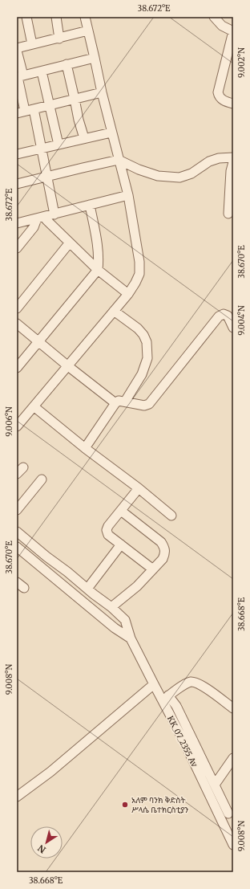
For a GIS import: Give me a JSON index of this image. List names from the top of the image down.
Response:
{
  "streets": {
    "street": ["KK_07_2355 Av"]
  },
  "places": ["አለም ባንክ ቅድስት ሥላሴ ቤተክርስቲያን"],
  "north": "bottom left",
  "coordinates": [
    "38.672°E",
    "9.002°N",
    "38.670°E",
    "9.004°N",
    "9.006°N",
    "38.668°E",
    "9.008°N"
  ]
}
